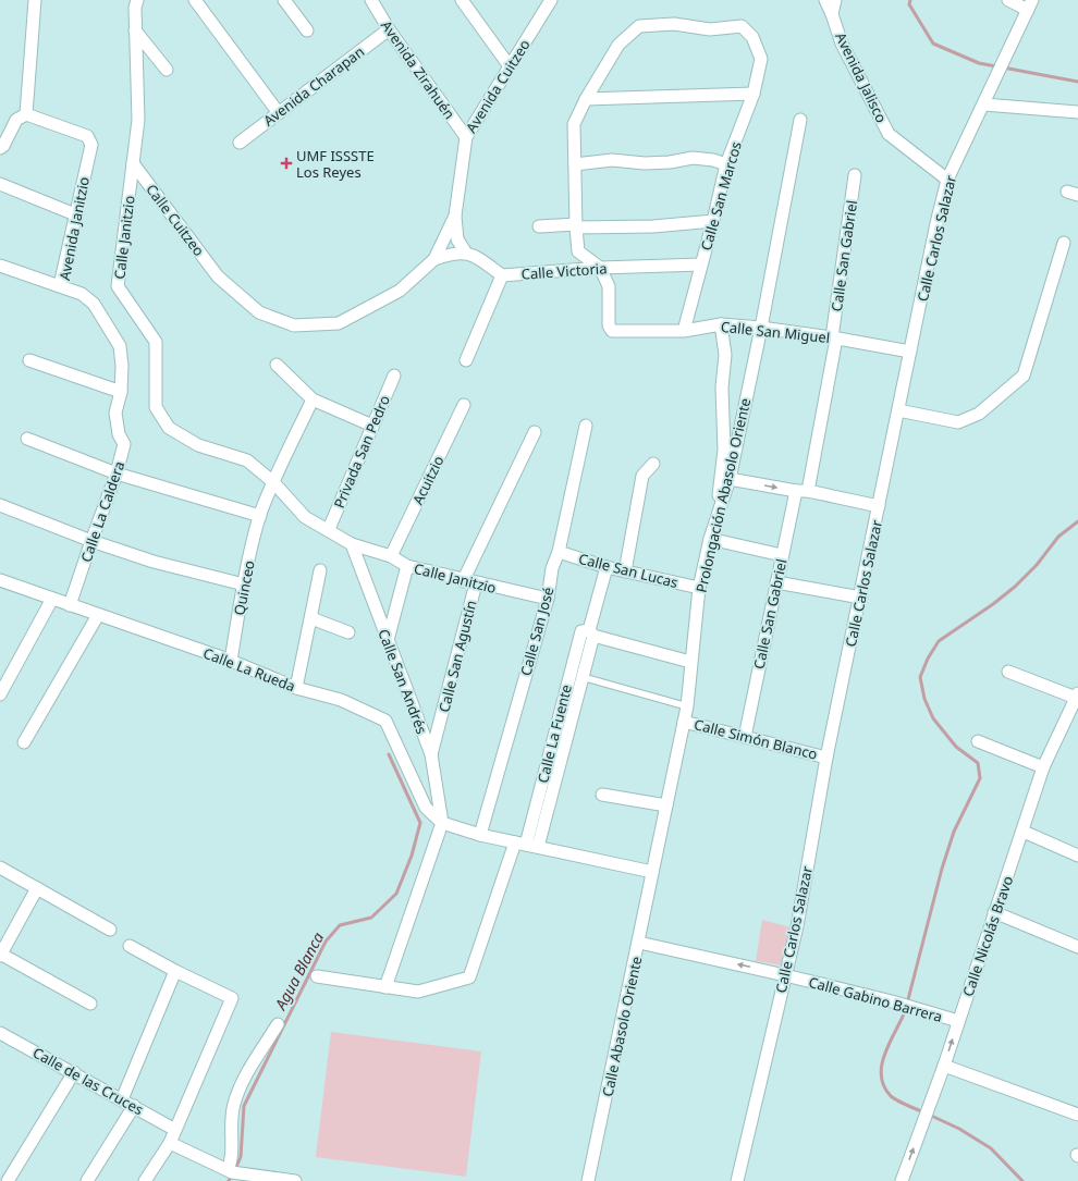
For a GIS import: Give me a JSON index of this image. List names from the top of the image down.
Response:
{
  "streets": {
    "street": [
      "Avenida Zirahuén",
      "Avenida Jalisco",
      "Avenida Charapan",
      "Avenida Cuitzeo",
      "Calle San Marcos",
      "Calle Cuitzeo",
      "Avenida Janitzio",
      "Calle Janitzio",
      "Calle Carlos Salazar",
      "Calle San Gabriel",
      "Calle Victoria",
      "Calle San Miguel",
      "Privada San Pedro",
      "Acuitzio",
      "Prolongación Abasolo Oriente",
      "Calle La Caldera",
      "Calle San Lucas",
      "Quinceo",
      "Calle San José",
      "Calle San Agustín",
      "Calle La Rueda",
      "Calle San Andrés",
      "Calle La Fuente",
      "Calle Simón Blanco",
      "Calle Nicolás Bravo",
      "Calle Gabino Barrera",
      "Calle Abasolo Oriente",
      "Calle de las Cruces"
    ]
  },
  "crossings": [
    ["Avenida Zirahuén", "Avenida Charapan"],
    ["Avenida Zirahuén", "Avenida Cuitzeo"],
    ["Avenida Jalisco", "Calle Carlos Salazar"],
    ["Avenida Cuitzeo", "Calle Cuitzeo"],
    ["Calle San Marcos", "Calle Victoria"],
    ["Calle San Marcos", "Calle San Miguel"],
    ["Calle Cuitzeo", "Calle Janitzio"],
    ["Avenida Janitzio", "Calle La Caldera"],
    ["Calle Janitzio", "Privada San Pedro"],
    ["Calle Janitzio", "Acuitzio"],
    ["Calle Janitzio", "Quinceo"],
    ["Calle Janitzio", "Calle San José"],
    ["Calle Janitzio", "Calle San Agustín"],
    ["Calle Janitzio", "Calle San Andrés"],
    ["Calle Carlos Salazar", "Calle San Miguel"],
    ["Calle Carlos Salazar", "Calle Simón Blanco"],
    ["Calle Carlos Salazar", "Calle Gabino Barrera"],
    ["Calle San Gabriel", "Calle San Miguel"],
    ["Calle San Gabriel", "Calle Simón Blanco"],
    ["Calle Victoria", "Calle San Miguel"],
    ["Calle San Miguel", "Prolongación Abasolo Oriente"],
    ["Prolongación Abasolo Oriente", "Calle San Lucas"],
    ["Prolongación Abasolo Oriente", "Calle Simón Blanco"],
    ["Prolongación Abasolo Oriente", "Calle Abasolo Oriente"],
    ["Calle La Caldera", "Calle La Rueda"],
    ["Calle San Lucas", "Calle San José"],
    ["Calle San Lucas", "Calle La Fuente"],
    ["Quinceo", "Calle La Rueda"],
    ["Calle San Agustín", "Calle San Andrés"],
    ["Calle La Rueda", "Calle San Andrés"],
    ["Calle Nicolás Bravo", "Calle Gabino Barrera"],
    ["Calle Gabino Barrera", "Calle Abasolo Oriente"]
  ],
  "one_way": ["Calle Gabino Barrera"],
  "water": ["Agua Blanca"],
  "places": {
    "health": ["UMF ISSSTE Los Reyes"]
  }
}
